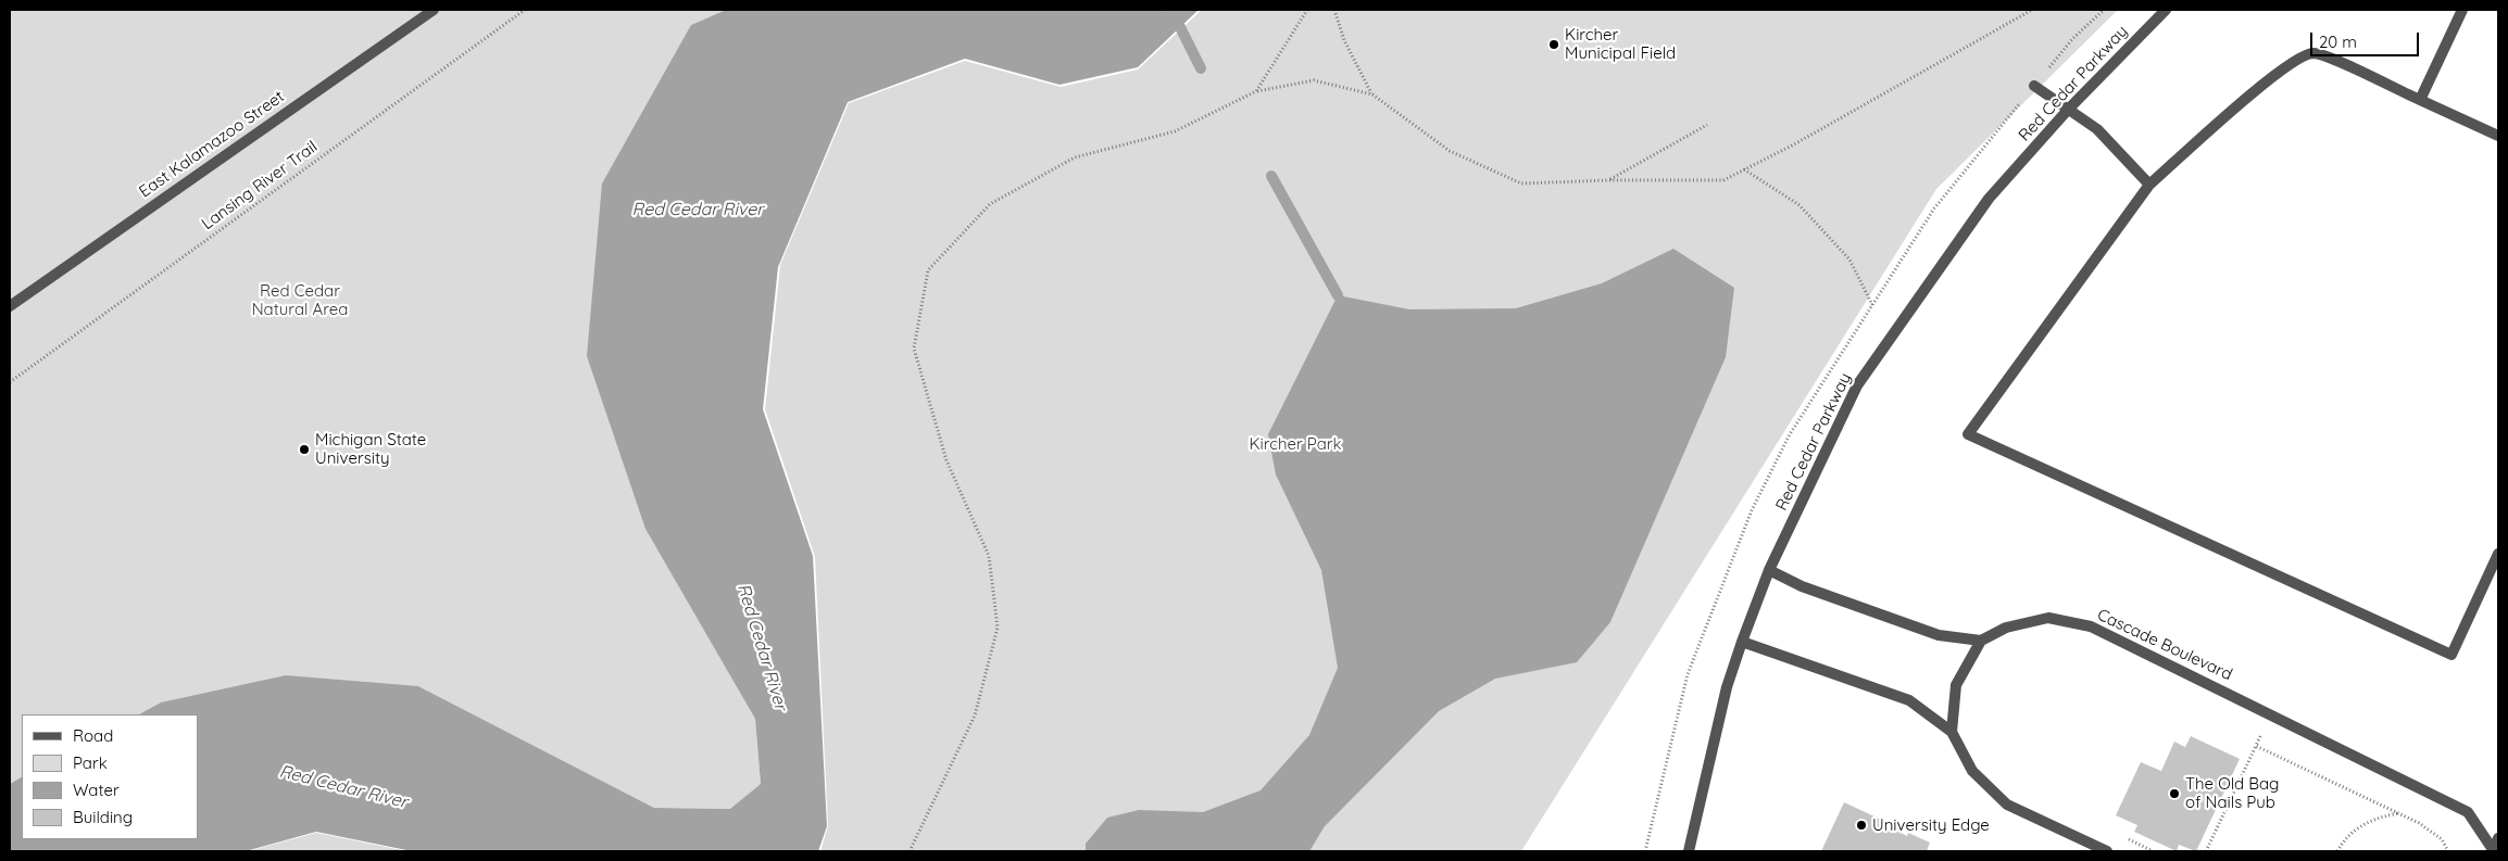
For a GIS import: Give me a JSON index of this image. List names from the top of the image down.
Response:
{
  "streets": {
    "street": ["Red Cedar Parkway", "East Kalamazoo Street", "Cascade Boulevard"],
    "path": ["Lansing River Trail"]
  },
  "water": ["Red Cedar River"],
  "parks": ["Red Cedar Natural Area", "Kircher Park"],
  "places": [
    "Kircher Municipal Field",
    "Michigan State University",
    "The Old Bag of Nails Pub",
    "University Edge"
  ],
  "legend": [
    "Road",
    "Park",
    "Water",
    "Building"
  ],
  "scale_bar": "20 m"
}
